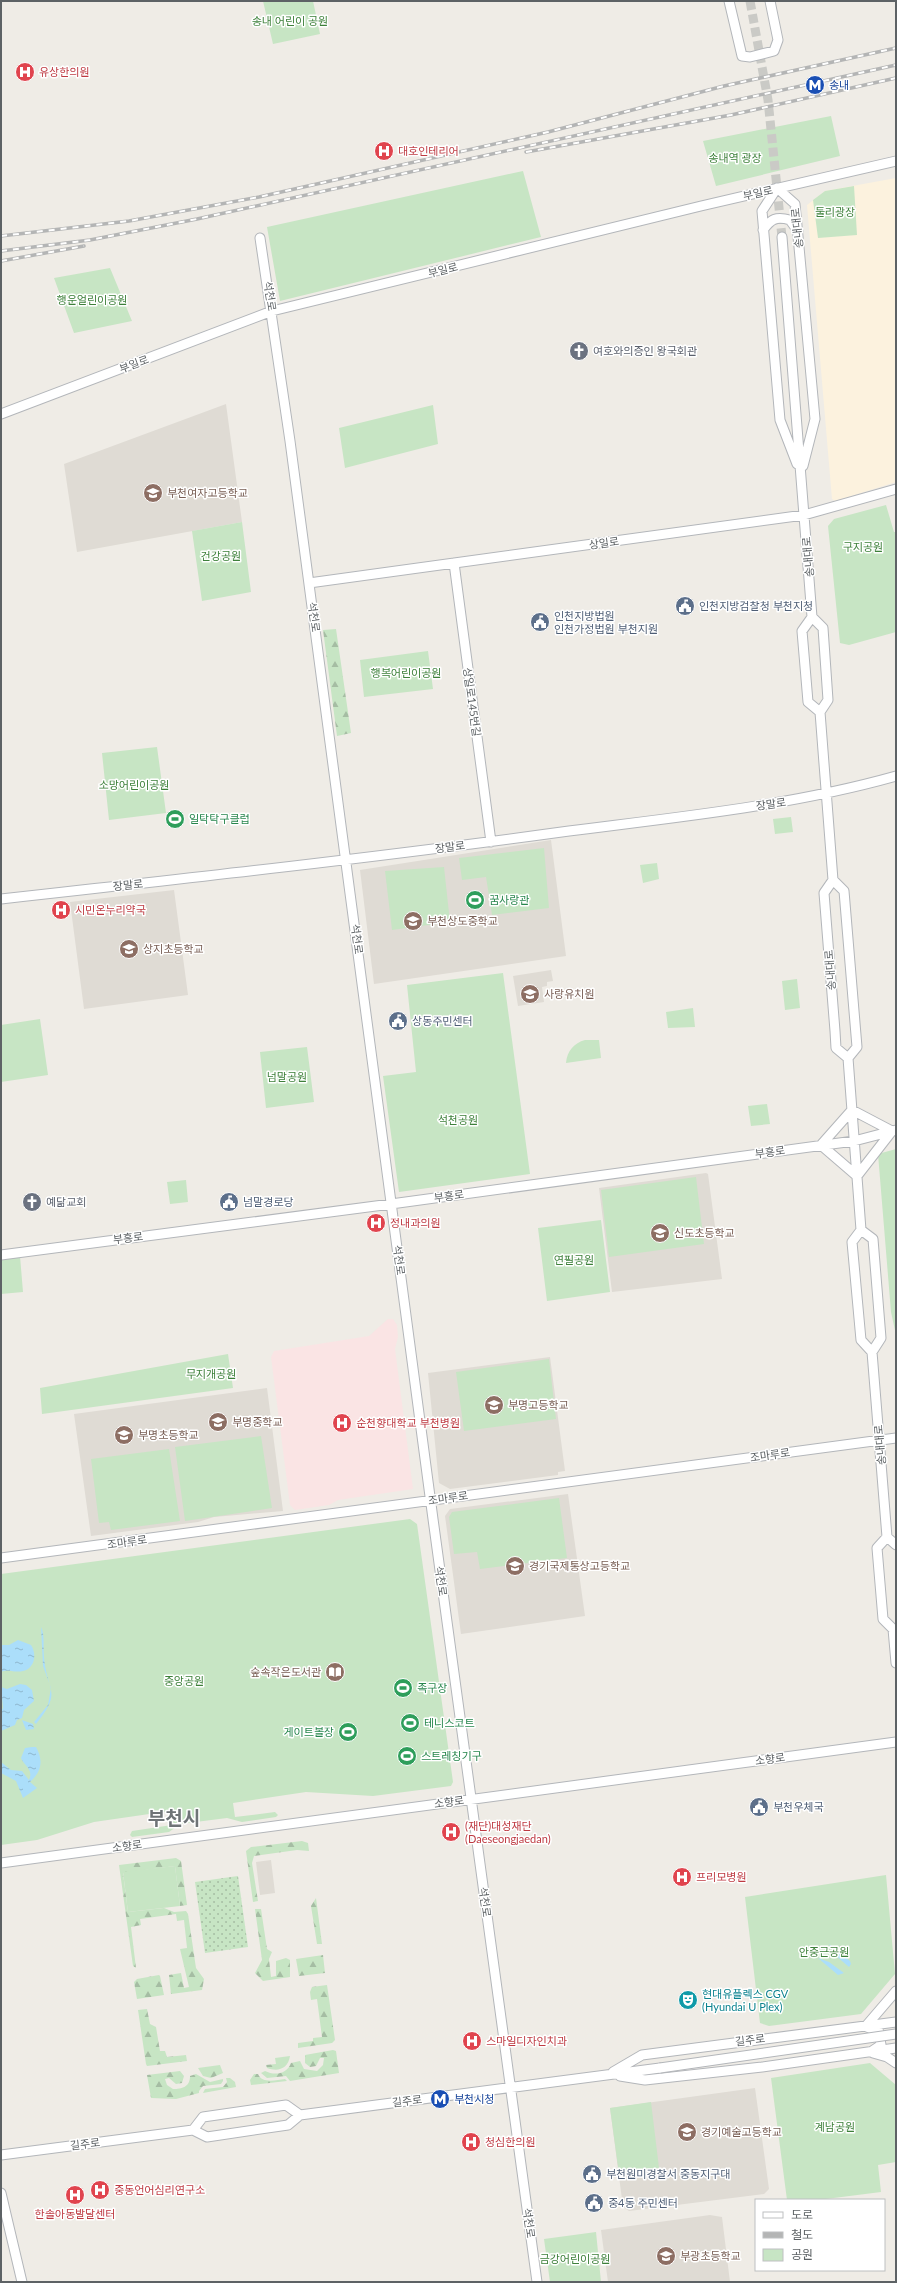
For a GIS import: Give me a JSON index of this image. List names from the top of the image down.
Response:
{
  "streets": {
    "street": [
      "부일로",
      "송내대로",
      "석천로",
      "상일로",
      "상일로145번길",
      "장말로",
      "부흥로",
      "조마루로",
      "소향로",
      "길주로"
    ]
  },
  "crossings": [
    ["부일로", "송내대로"],
    ["부일로", "석천로"],
    ["송내대로", "상일로"],
    ["송내대로", "조마루로"],
    ["석천로", "상일로"],
    ["석천로", "장말로"],
    ["석천로", "부흥로"],
    ["석천로", "조마루로"],
    ["석천로", "소향로"],
    ["석천로", "길주로"],
    ["상일로", "상일로145번길"],
    ["상일로145번길", "장말로"]
  ],
  "districts": ["부천시"],
  "parks": [
    "송내 어린이 공원",
    "송내역 광장",
    "둘리광장",
    "행운얼린이공원",
    "구지공원",
    "건강공원",
    "행복어린이공원",
    "소망어린이공원",
    "넘말공원",
    "석천공원",
    "연필공원",
    "무지개공원",
    "중앙공원",
    "안중근공원",
    "계남공원",
    "금강어린이공원"
  ],
  "places": {
    "hospital": [
      "유상한의원",
      "대호인테리어",
      "시민온누리약국",
      "정내과의원",
      "순천향대학교 부천병원",
      "(재단)대성재단 (Daeseongjaedan)",
      "프리모병원",
      "스마일디자인치과",
      "청심한의원",
      "중동언어심리연구소",
      "한솔아동발달센터"
    ],
    "metro station": ["송내", "부천시청"],
    "church": ["여호와의증인 왕국회관", "예닮교회"],
    "school or university": [
      "부천여자고등학교",
      "부천상도중학교",
      "상지초등학교",
      "사랑유치원",
      "신도초등학교",
      "부명고등학교",
      "부명중학교",
      "부명초등학교",
      "경기국제통상고등학교",
      "경기예술고등학교",
      "부광초등학교"
    ],
    "public building": [
      "인천지방검찰청 부천지청",
      "인천지방법원 인천가정법원 부천지원",
      "상동주민센터",
      "넘말경로당",
      "부천우체국",
      "부천원미경찰서 중동지구대",
      "중4동 주민센터"
    ],
    "sports": [
      "일탁탁구클럽",
      "꿈사랑관",
      "족구장",
      "테니스코트",
      "게이트볼장",
      "스트레칭기구"
    ],
    "library": ["숲속작은도서관"],
    "theatre": ["현대유플렉스 CGV (Hyundai U Plex)"]
  },
  "legend": ["도로", "철도", "공원"]
}
